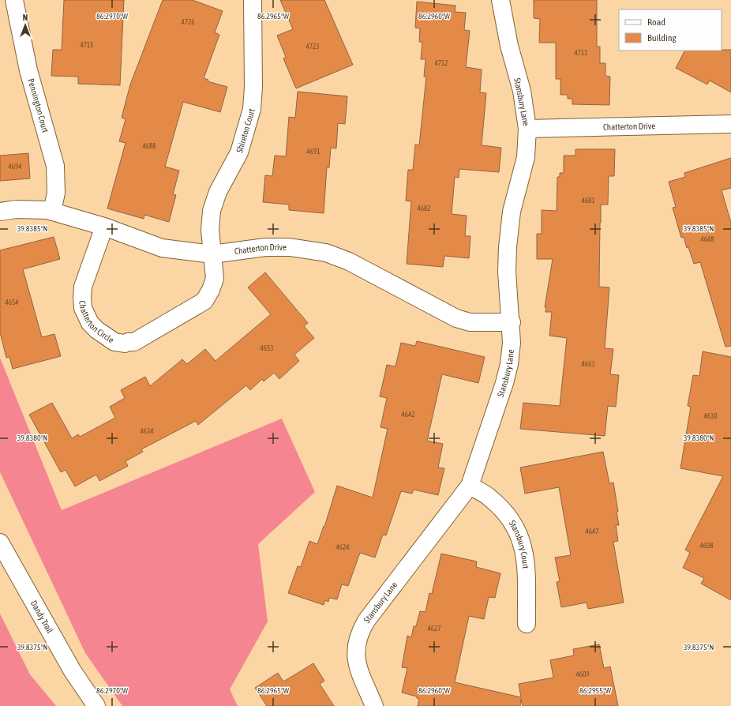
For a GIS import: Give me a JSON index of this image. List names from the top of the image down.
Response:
{
  "streets": {
    "street": [
      "Stansbury Lane",
      "Pennington Court",
      "Chatterton Drive",
      "Shireton Court",
      "Chatterton Circle",
      "Stansbury Court",
      "Dandy Trail"
    ]
  },
  "crossings": [
    ["Stansbury Lane", "Chatterton Drive"],
    ["Stansbury Lane", "Stansbury Court"],
    ["Pennington Court", "Chatterton Drive"],
    ["Chatterton Drive", "Shireton Court"],
    ["Chatterton Drive", "Chatterton Circle"],
    ["Shireton Court", "Chatterton Circle"]
  ],
  "house_numbers": [
    "4726",
    "4715",
    "4723",
    "4711",
    "4712",
    "4688",
    "4691",
    "4694",
    "4681",
    "4682",
    "4648",
    "4654",
    "4653",
    "4663",
    "4642",
    "4630",
    "4634",
    "4647",
    "4608",
    "4624",
    "4627",
    "4609"
  ],
  "legend": ["Road", "Building"],
  "north": "top",
  "coordinates": [
    "86.2970°W",
    "86.2965°W",
    "86.2960°W",
    "39.8385°N",
    "39.8380°N",
    "39.8375°N",
    "86.2955°W"
  ]
}
